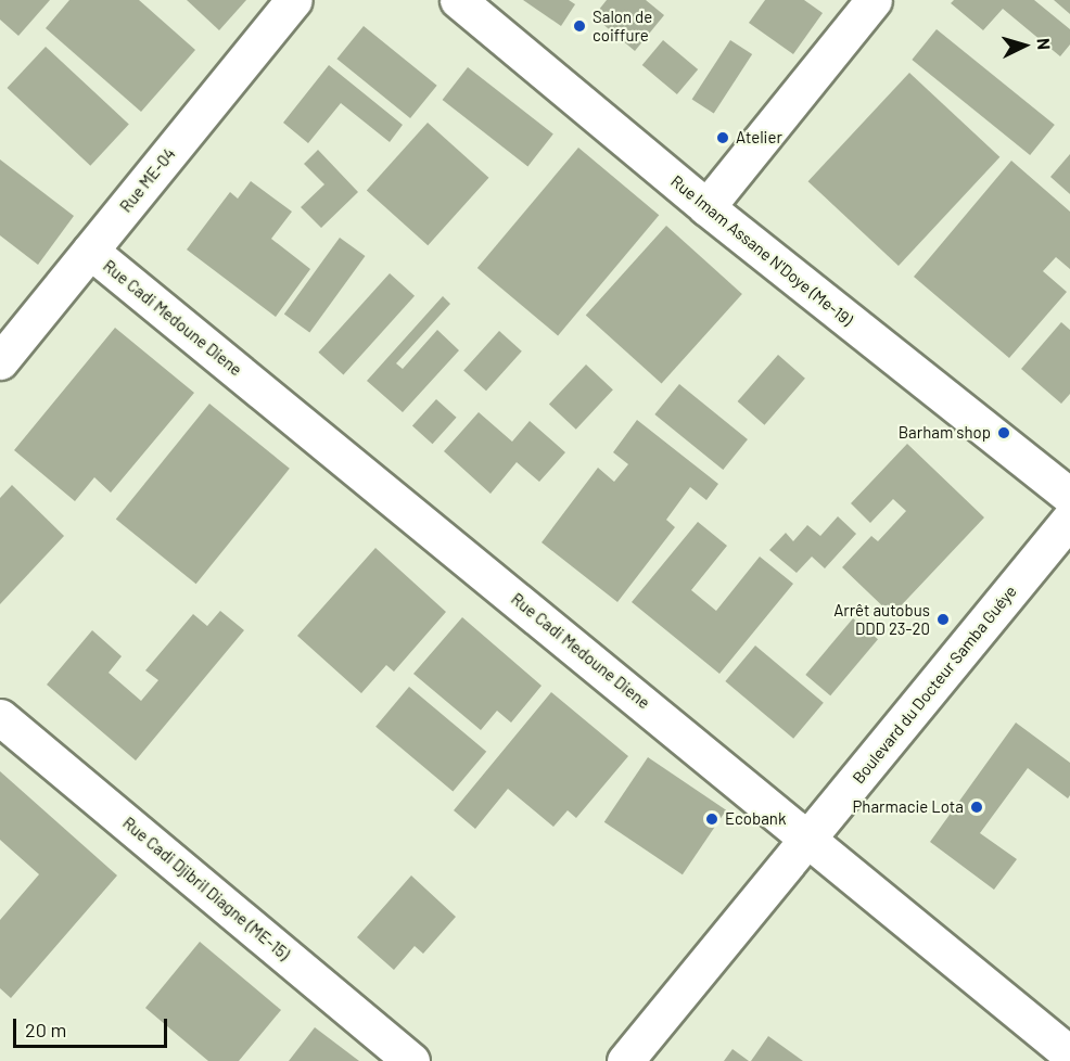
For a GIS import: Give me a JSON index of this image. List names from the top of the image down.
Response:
{
  "streets": {
    "street": [
      "Rue ME-04",
      "Rue Imam Assane N'Doye (Me-19)",
      "Rue Cadi Medoune Diene",
      "Boulevard du Docteur Samba Guéye",
      "Rue Cadi Djibril Diagne (ME-15)"
    ]
  },
  "crossings": [
    ["Rue ME-04", "Rue Cadi Medoune Diene"],
    ["Rue Cadi Medoune Diene", "Boulevard du Docteur Samba Guéye"]
  ],
  "places": [
    "Salon de coiffure",
    "Atelier",
    "Barham shop",
    "Arrêt autobus DDD 23-20",
    "Pharmacie Lota",
    "Ecobank"
  ],
  "scale_bar": "20 m",
  "north": "right"
}
